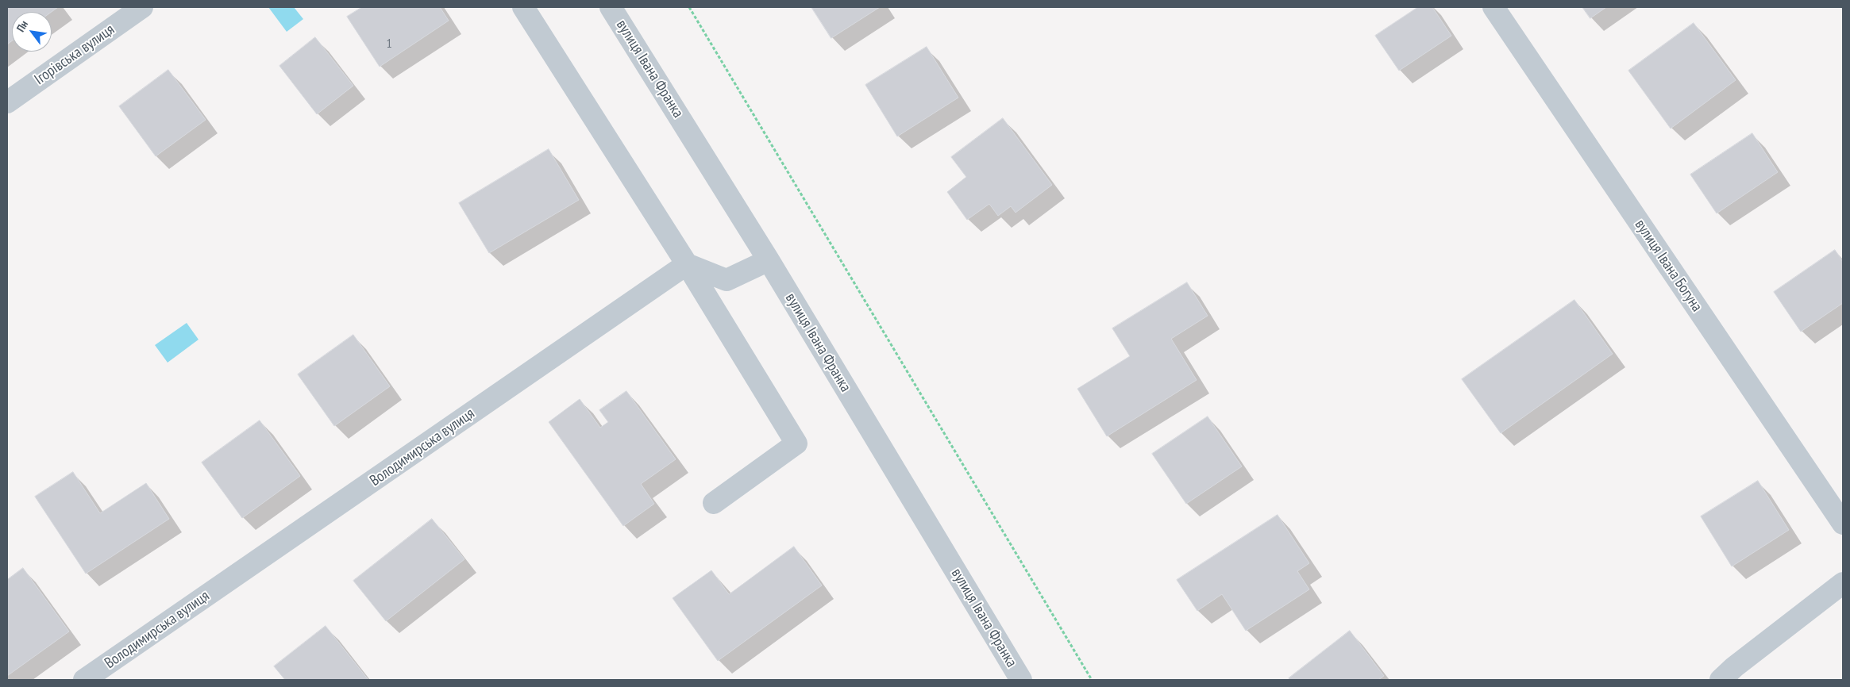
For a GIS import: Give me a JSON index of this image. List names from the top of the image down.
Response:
{
  "streets": {
    "street": [
      "Ігорівська вулиця",
      "вулиця Івана Франка",
      "вулиця Івана Богуна",
      "Володимирська вулиця"
    ]
  },
  "house_numbers": ["1"],
  "north": "top left"
}
